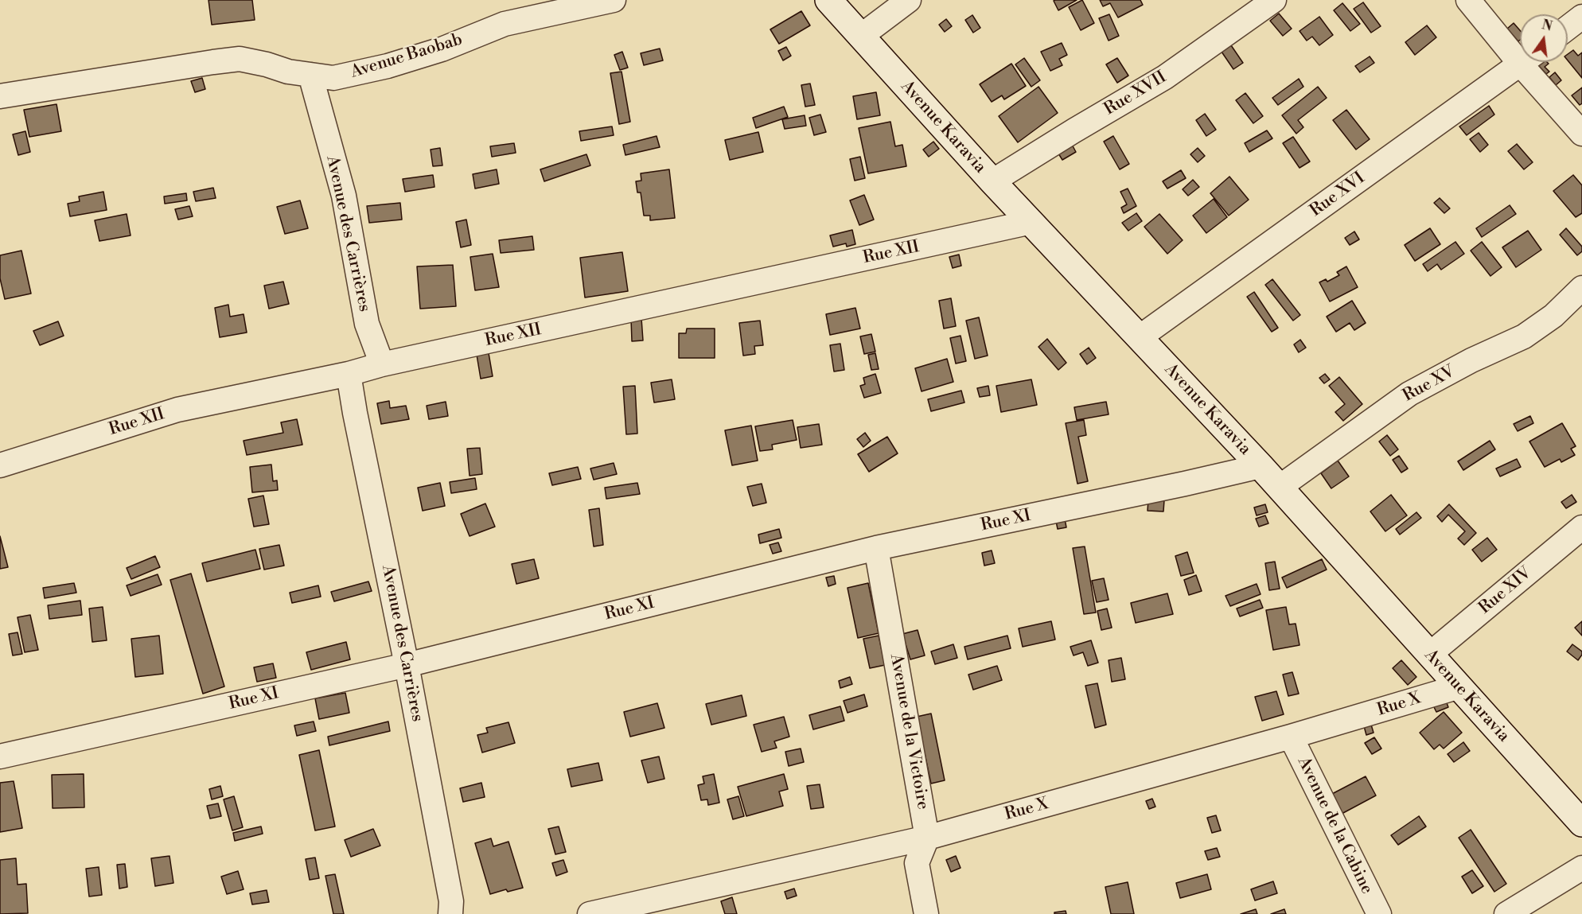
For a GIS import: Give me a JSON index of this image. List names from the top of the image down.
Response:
{
  "streets": {
    "street": [
      "Avenue Baobab",
      "Rue XVII",
      "Avenue Karavia",
      "Rue XVI",
      "Avenue des Carrières",
      "Rue XII",
      "Rue XV",
      "Rue XI",
      "Rue XIV",
      "Rue X",
      "Avenue de la Victoire",
      "Avenue de la Cabine"
    ]
  },
  "crossings": [
    ["Avenue Baobab", "Avenue des Carrières"],
    ["Rue XVII", "Avenue Karavia"],
    ["Avenue Karavia", "Rue XVI"],
    ["Avenue Karavia", "Rue XII"],
    ["Avenue Karavia", "Rue XV"],
    ["Avenue Karavia", "Rue XI"],
    ["Avenue Karavia", "Rue XIV"],
    ["Avenue Karavia", "Rue X"],
    ["Avenue des Carrières", "Rue XII"],
    ["Avenue des Carrières", "Rue XI"],
    ["Rue XI", "Avenue de la Victoire"],
    ["Rue X", "Avenue de la Victoire"],
    ["Rue X", "Avenue de la Cabine"]
  ],
  "north": "top"
}
